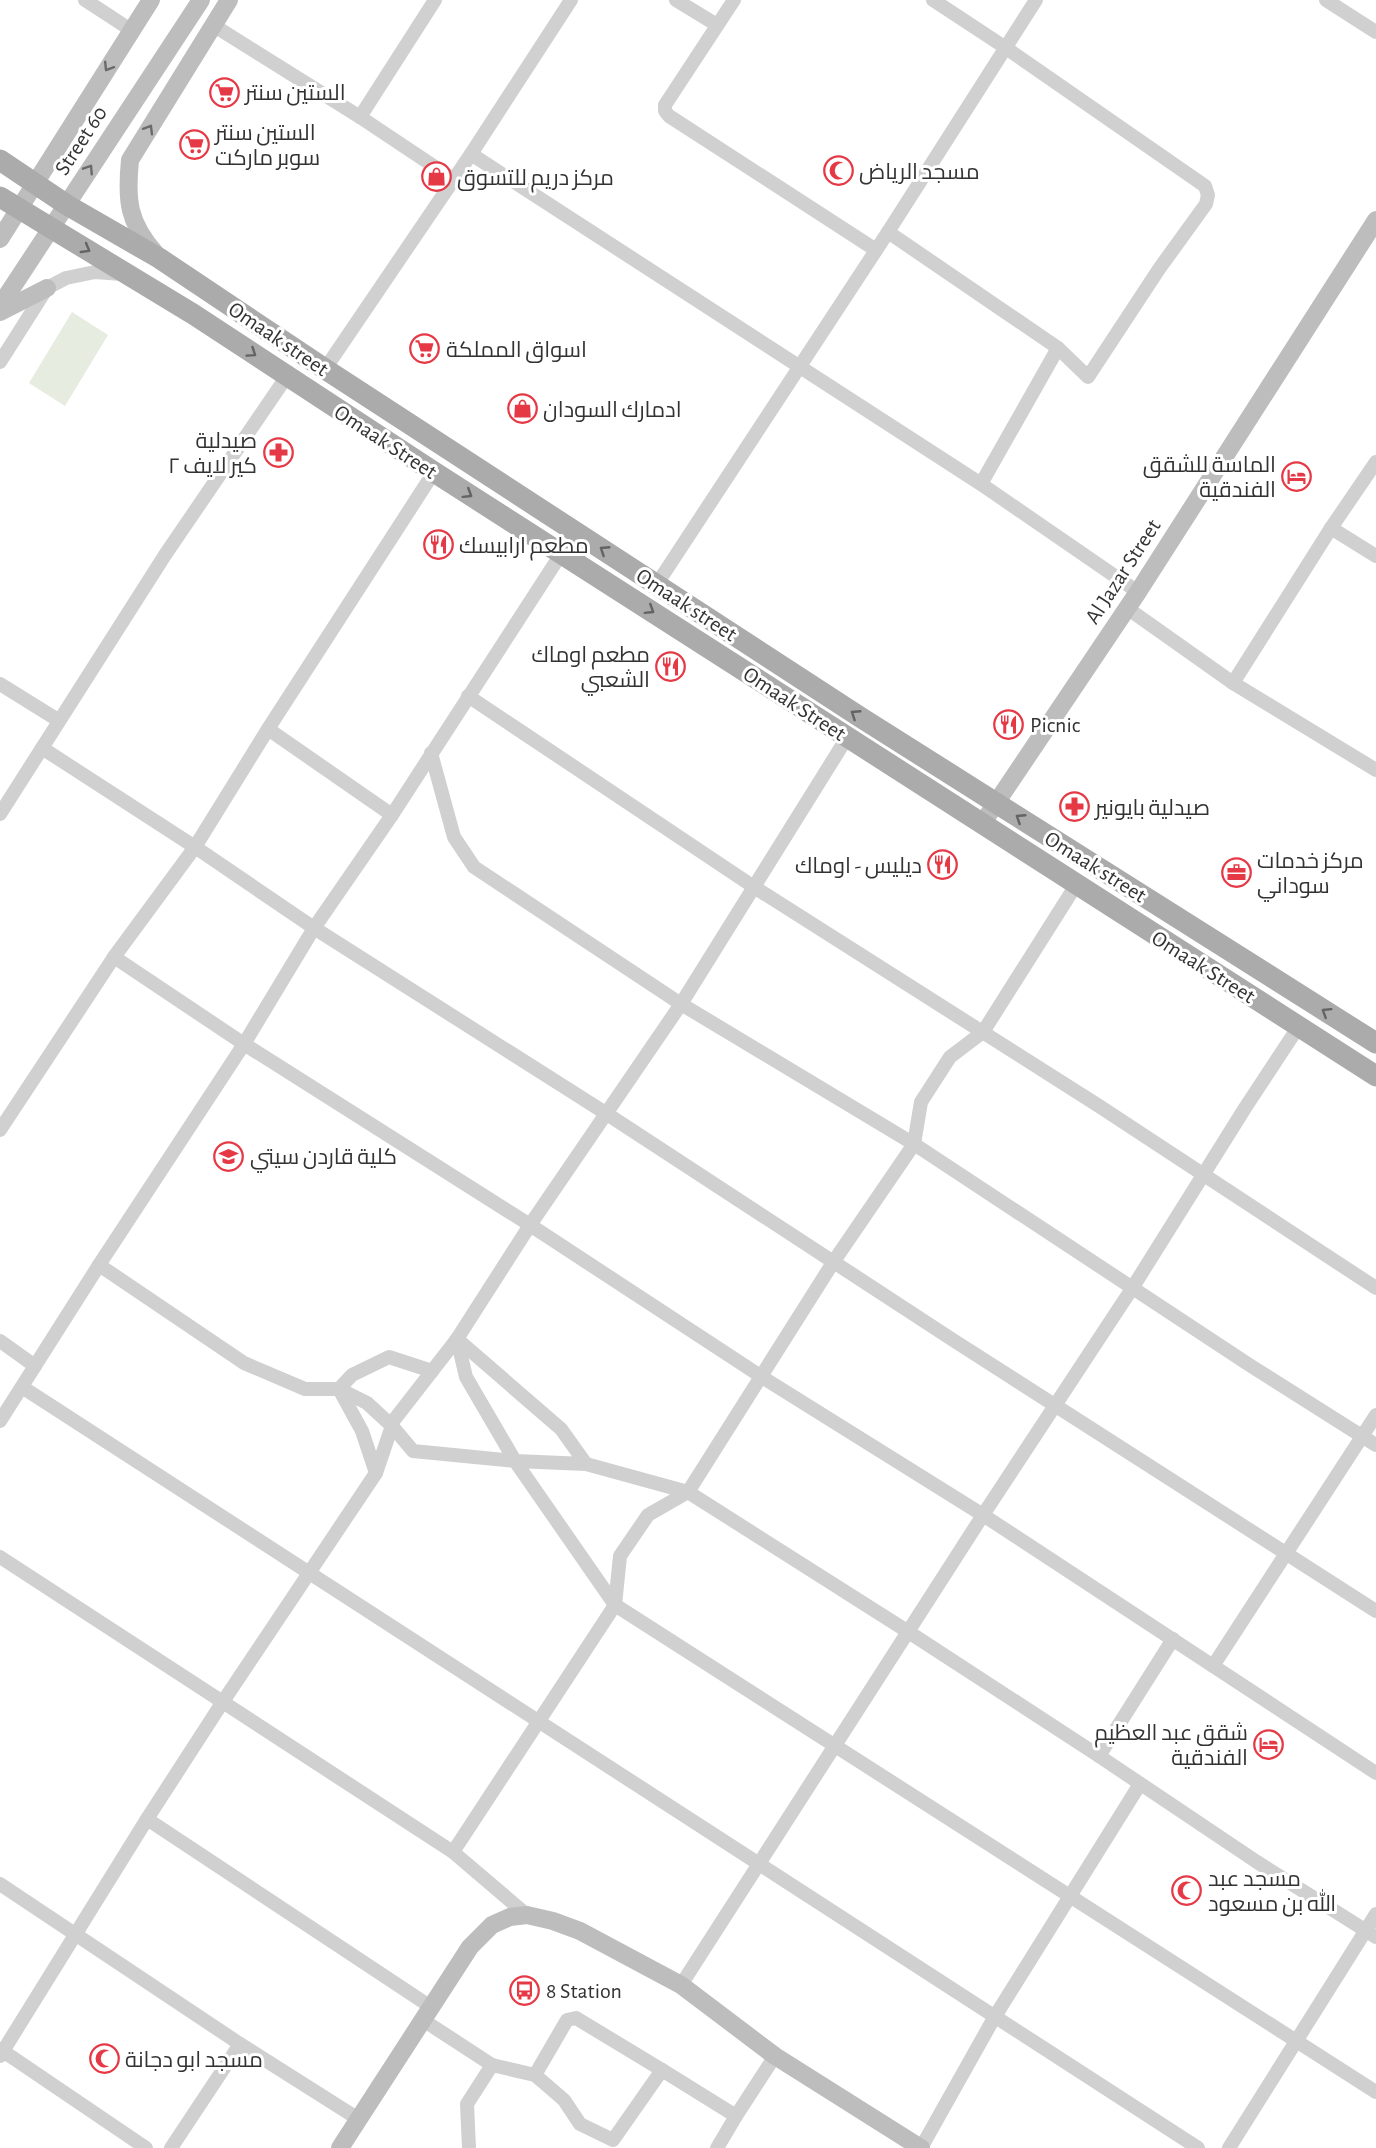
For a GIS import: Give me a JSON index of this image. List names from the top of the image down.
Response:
{
  "streets": {
    "main road": ["Omaak street", "Omaak Street"],
    "street": ["Street 60", "Al Jazar Street"]
  },
  "crossings": [
    ["Street 60", "Omaak street"],
    ["Street 60", "Omaak Street"],
    ["Omaak street", "Al Jazar Street"],
    ["Omaak Street", "Al Jazar Street"]
  ],
  "one_way": ["Omaak street", "Omaak Street"],
  "places": {
    "supermarket": ["الستين سنتر", "الستين سنتر سوبر ماركت", "اسواق المملكة"],
    "mosque": ["مسجد الرياض", "مسجد عبد الله بن مسعود", "مسجد ابو دجانة"],
    "shop": ["مركز دريم للتسوق", "ادمارك السودان"],
    "pharmacy": ["صيدلية كير لايف ٢", "صيدلية بايونير"],
    "hotel": ["الماسة للشقق الفندقية", "شقق عبد العظيم الفندقية"],
    "restaurant": [
      "مطعم ارابيسك",
      "مطعم اوماك الشعبي",
      "Picnic",
      "ديليس - اوماك"
    ],
    "office": ["مركز خدمات سوداني"],
    "school or university": ["كلية قاردن سيتي"],
    "bus stop": ["8 Station"]
  }
}
